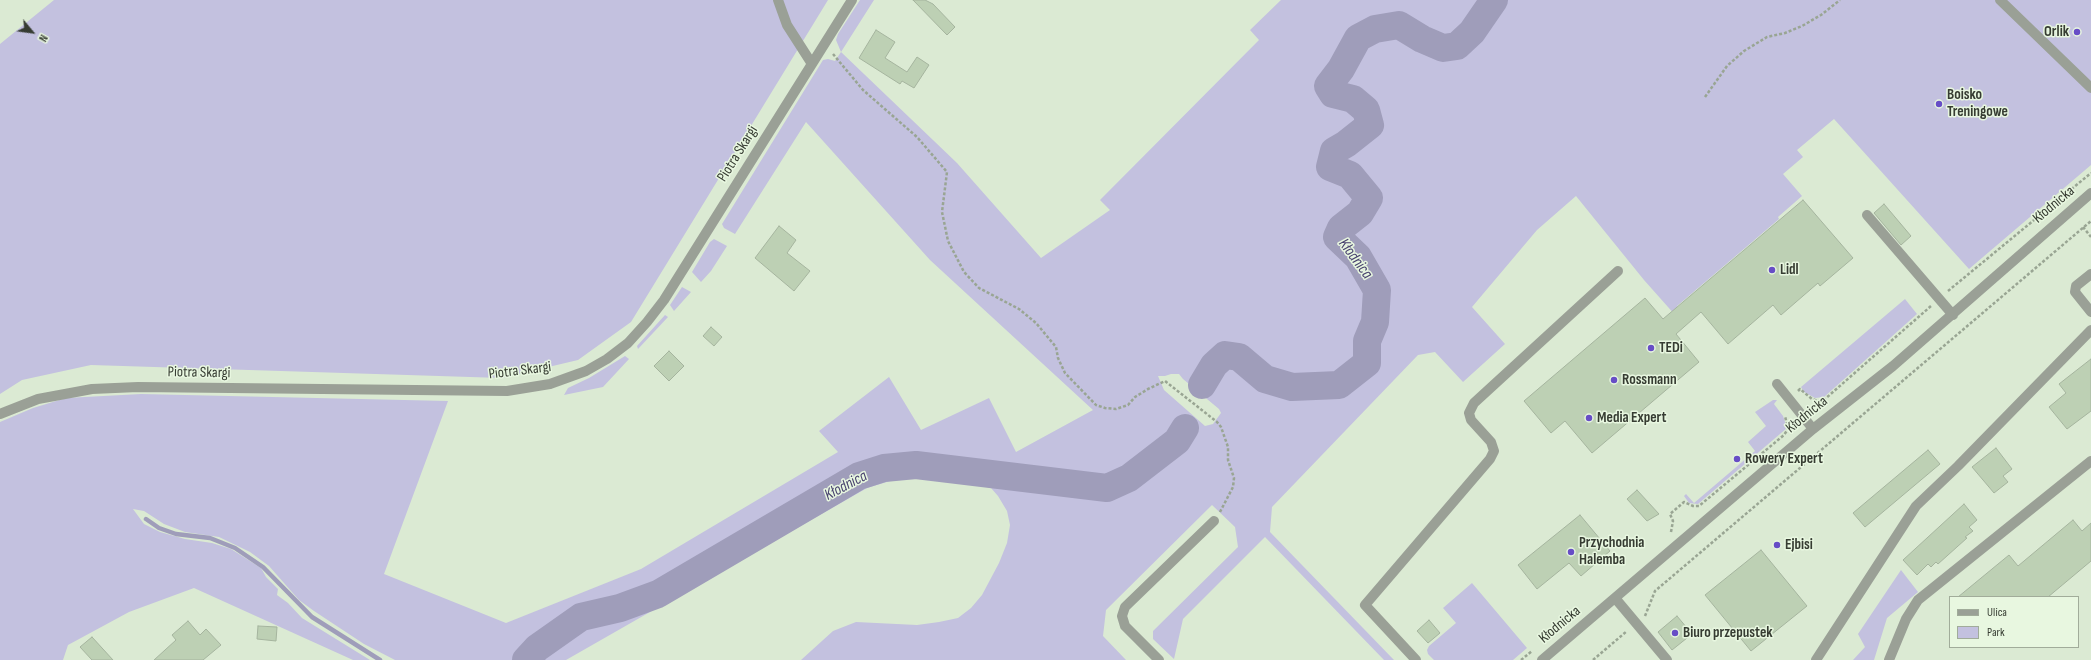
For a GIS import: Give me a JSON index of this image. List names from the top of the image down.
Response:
{
  "streets": {
    "street": ["Piotra Skargi", "Kłodnicka"]
  },
  "water": ["Kłodnica"],
  "places": [
    "Orlik",
    "Boisko Treningowe",
    "Lidl",
    "TEDi",
    "Rossmann",
    "Media Expert",
    "Rowery Expert",
    "Ejbisi",
    "Przychodnia Halemba",
    "Biuro przepustek"
  ],
  "legend": ["Ulica", "Park"],
  "north": "bottom right"
}
